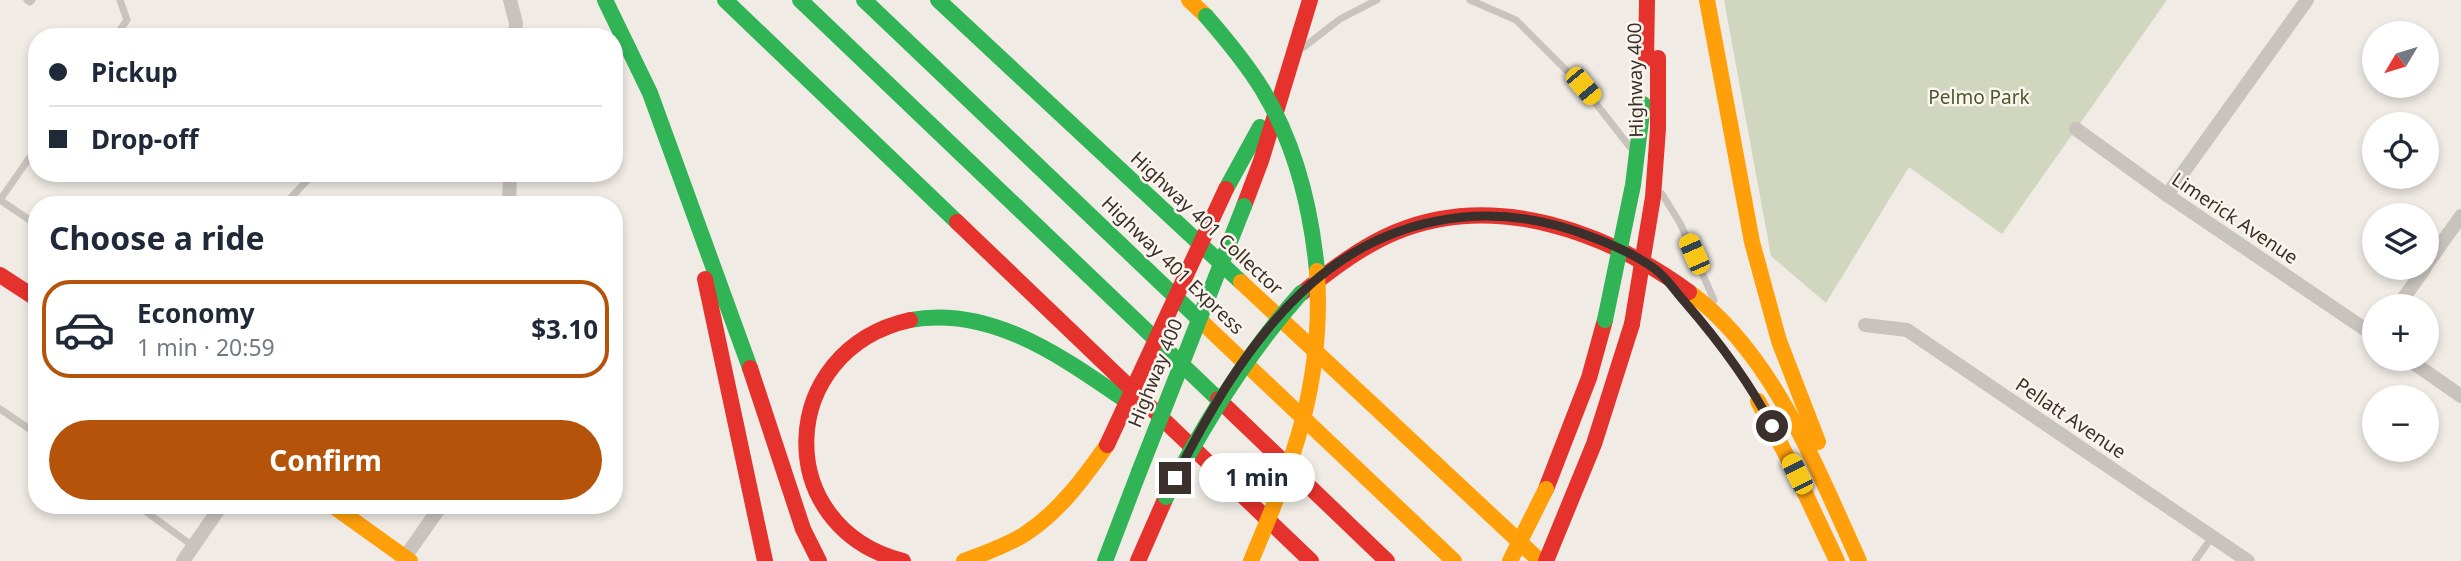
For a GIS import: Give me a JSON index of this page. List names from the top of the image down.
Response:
{
  "streets": {
    "main road": ["Highway 400", "Highway 401 Collector", "Highway 401 Express"],
    "street": ["Limerick Avenue", "Pellatt Avenue"]
  },
  "parks": ["Pelmo Park"],
  "north": "bottom left",
  "page": {
    "map_buttons": ["+", "−"],
    "banner": ["Pickup", "Drop-off"],
    "heading": "Choose a ride",
    "list": [
      {
        "name": "Economy",
        "note": "1 min · 20:59",
        "value": "$3.10"
      }
    ],
    "buttons": "Confirm",
    "bubble": "1 min"
  }
}
